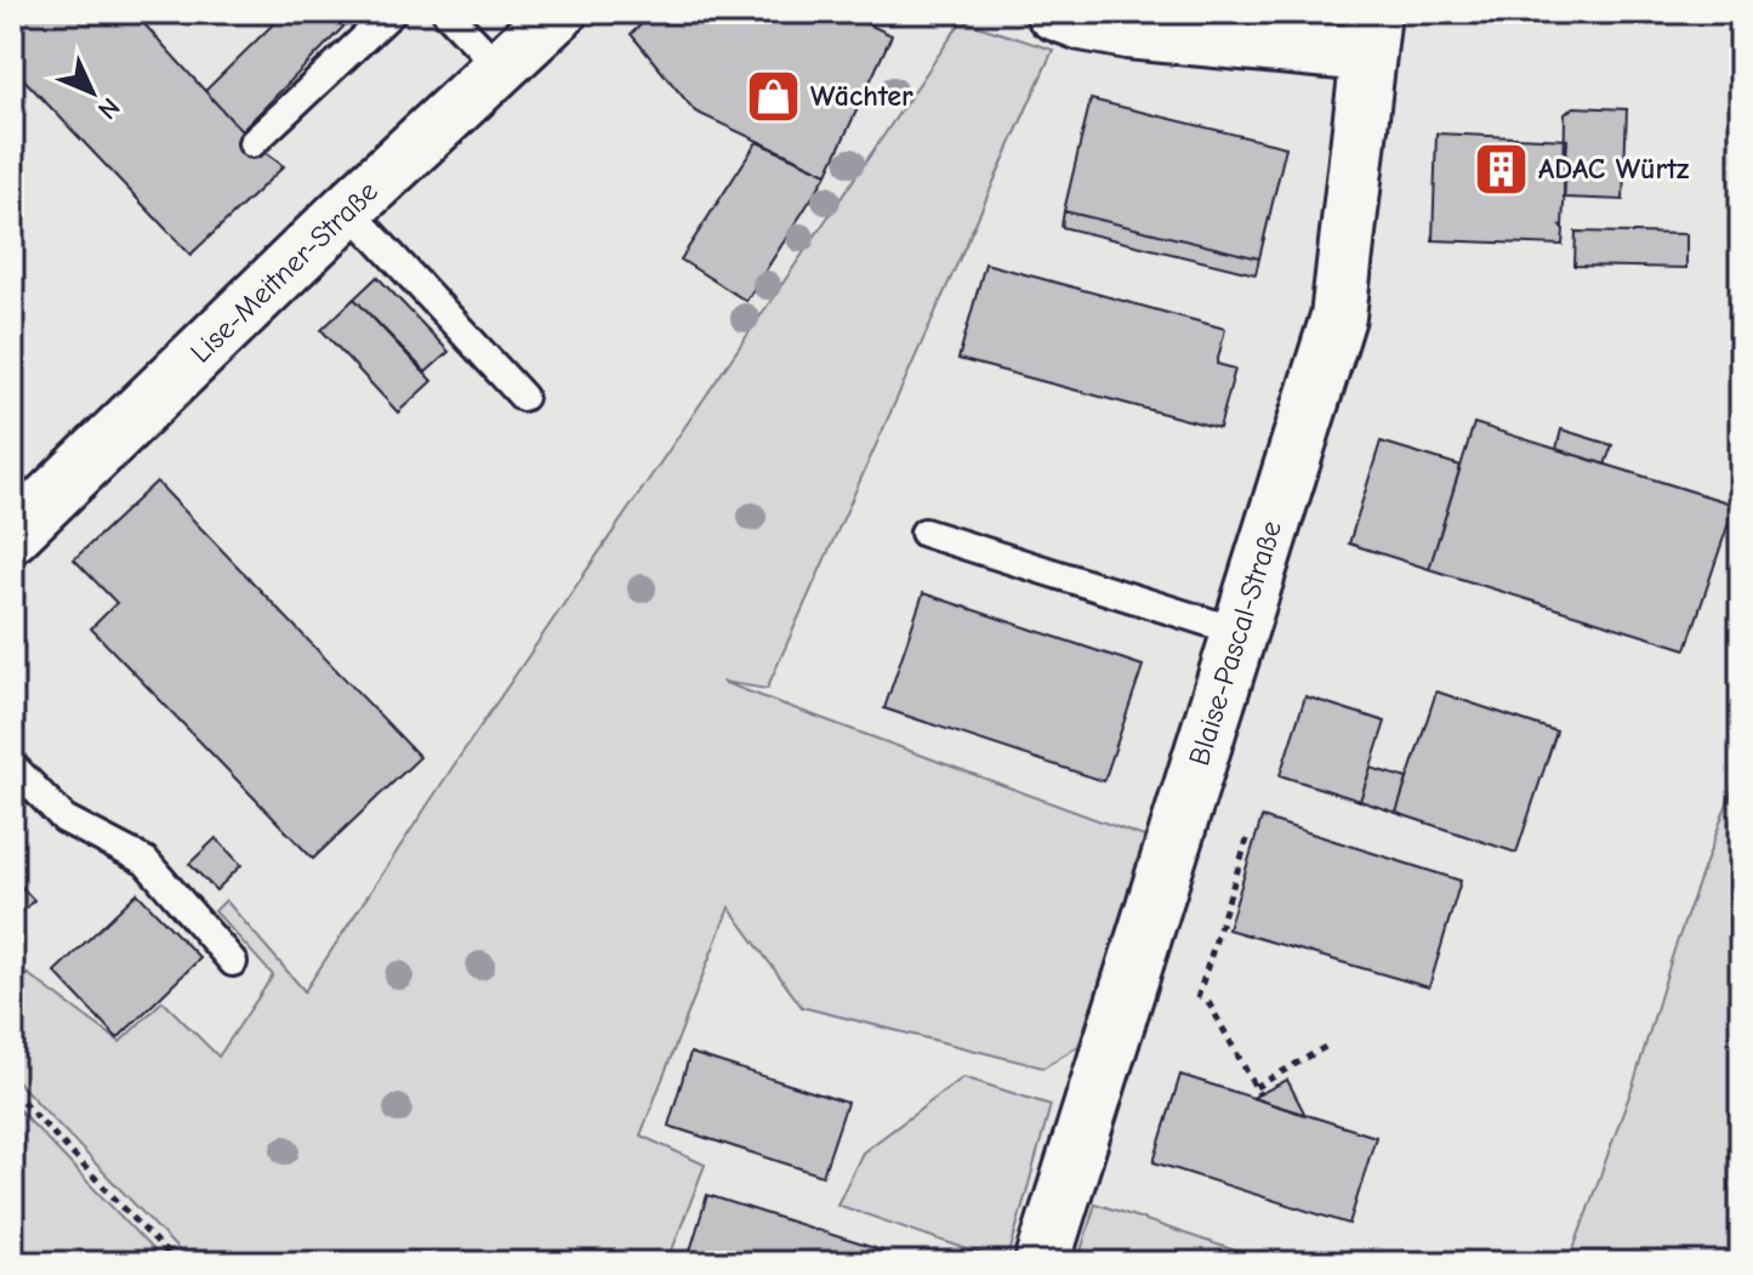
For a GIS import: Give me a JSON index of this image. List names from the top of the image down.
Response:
{
  "streets": {
    "street": ["Lise-Meitner-Straße", "Blaise-Pascal-Straße"]
  },
  "places": {
    "shop": ["Wächter"],
    "building": ["ADAC Würtz"]
  },
  "north": "bottom right"
}
